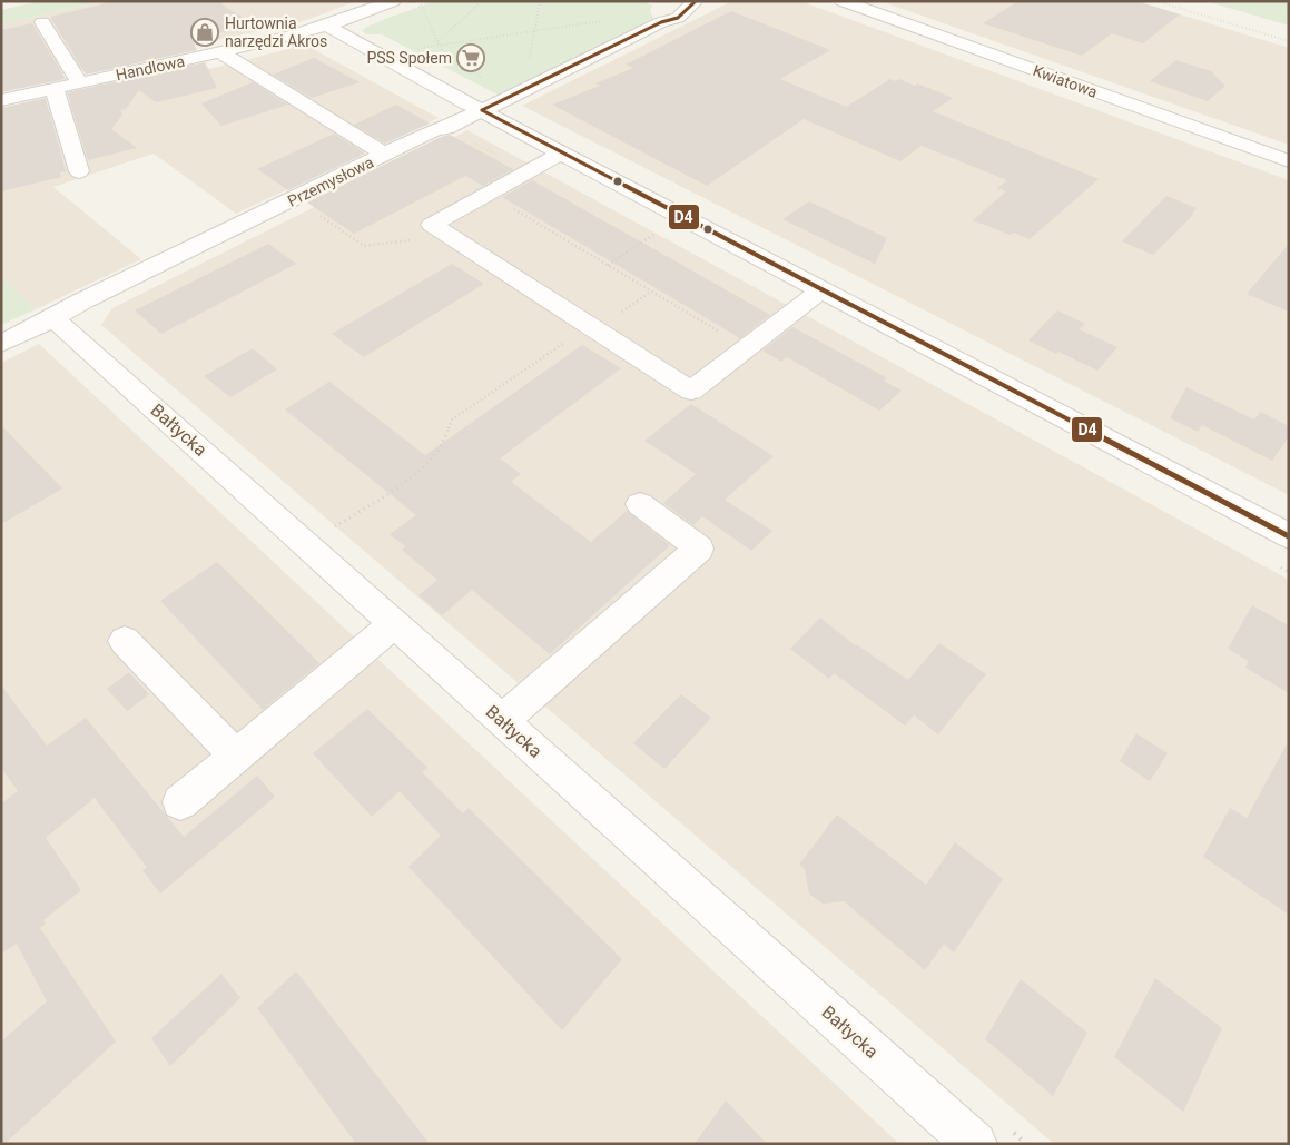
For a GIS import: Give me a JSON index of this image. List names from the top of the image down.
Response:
{
  "streets": {
    "street": [
      "Handlowa",
      "Kwiatowa",
      "Przemysłowa",
      "Bałtycka"
    ]
  },
  "crossings": [
    ["Przemysłowa", "Bałtycka"]
  ],
  "places": {
    "shop": ["Hurtownia narzędzi Akros"],
    "supermarket": ["PSS Społem"]
  },
  "lines": ["transit line D4"]
}
